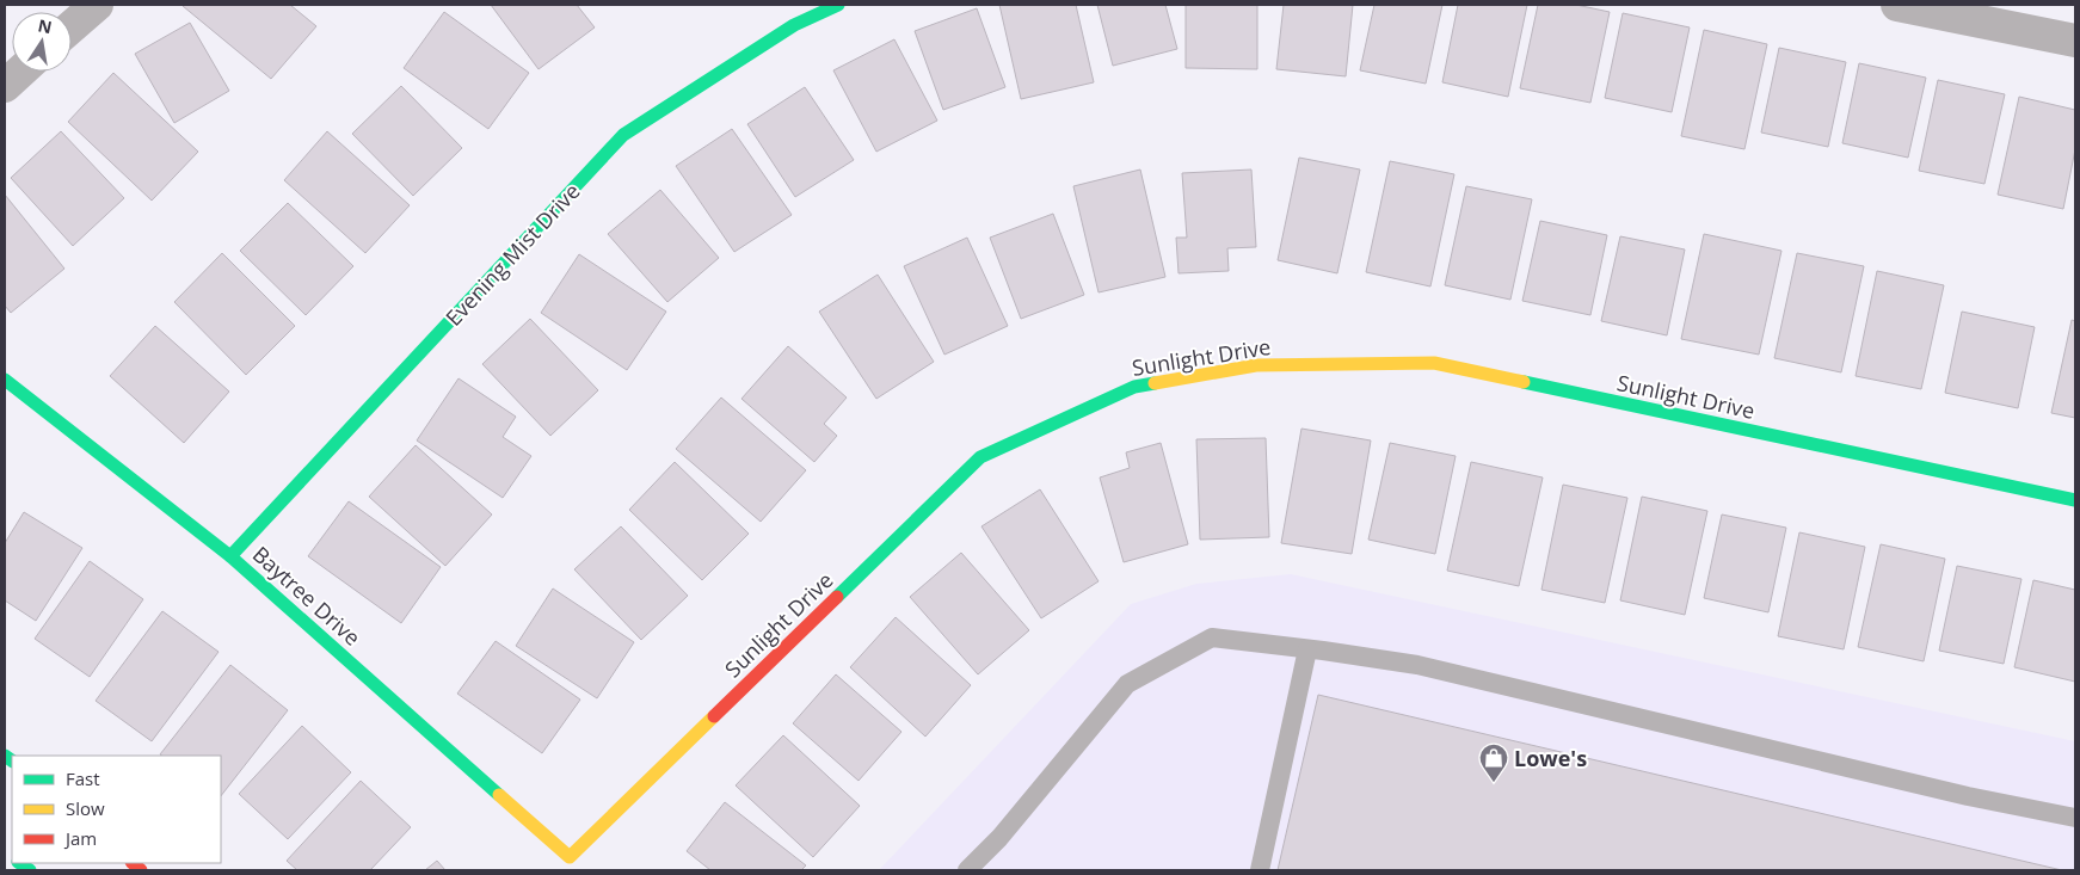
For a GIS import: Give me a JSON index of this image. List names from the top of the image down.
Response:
{
  "streets": {
    "street": ["Evening Mist Drive", "Sunlight Drive", "Baytree Drive"]
  },
  "crossings": [
    ["Evening Mist Drive", "Baytree Drive"],
    ["Sunlight Drive", "Baytree Drive"]
  ],
  "places": {
    "shop": ["Lowe's"]
  },
  "legend": ["Fast", "Slow", "Jam"],
  "north": "top"
}
